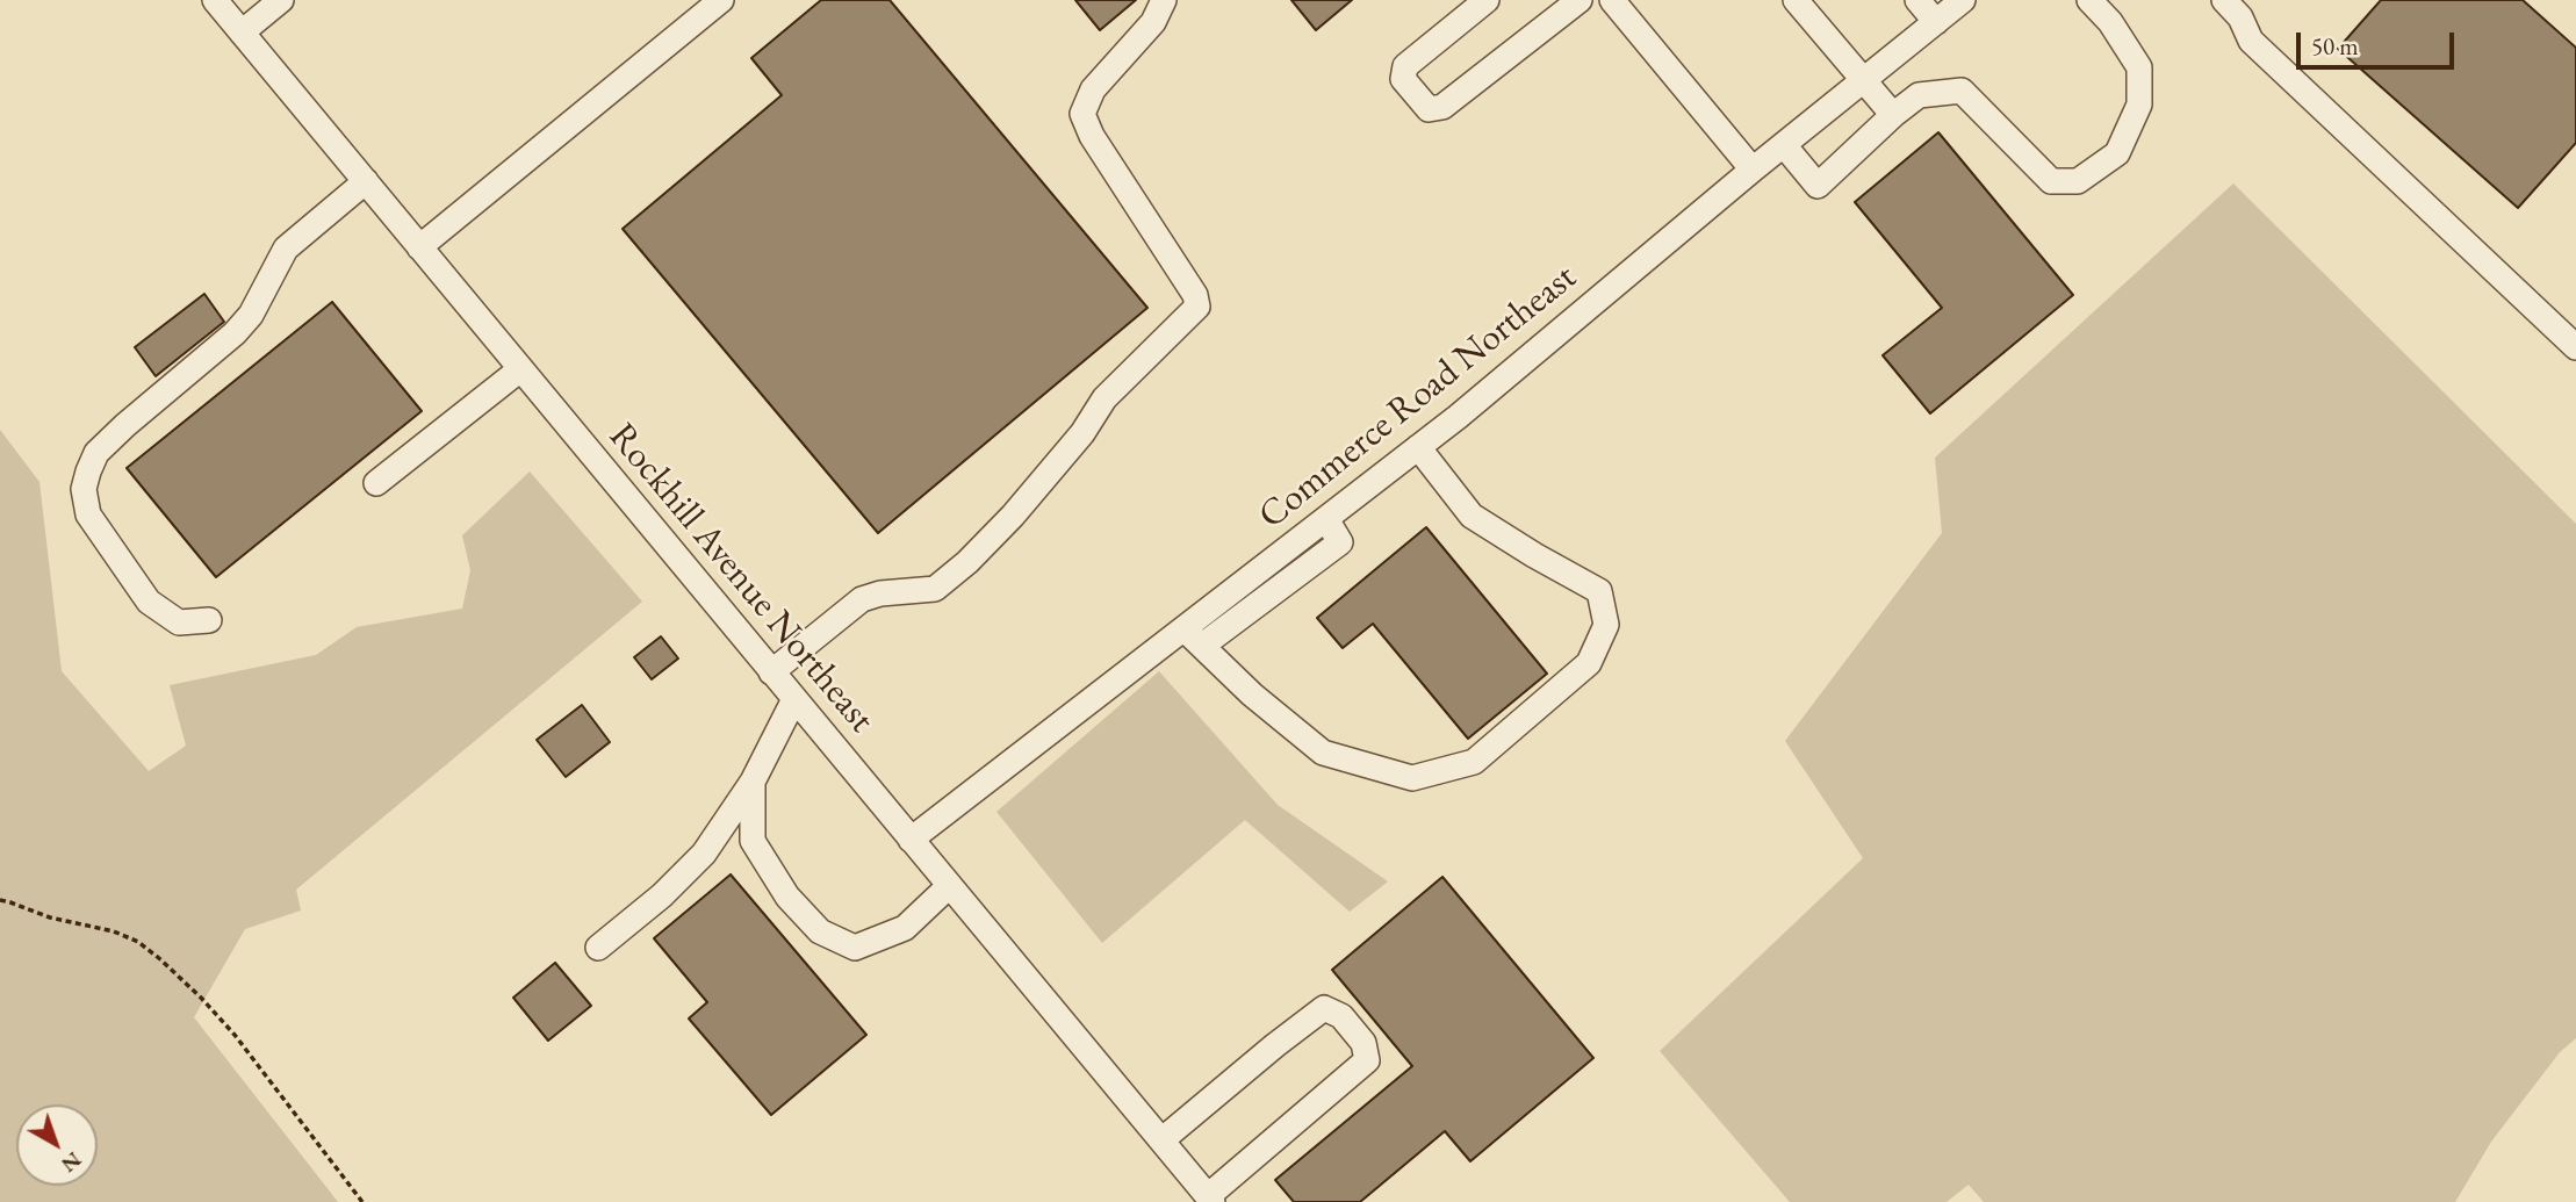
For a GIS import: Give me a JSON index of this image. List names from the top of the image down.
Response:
{
  "streets": {
    "street": ["Commerce Road Northeast", "Rockhill Avenue Northeast"]
  },
  "crossings": [
    ["Commerce Road Northeast", "Rockhill Avenue Northeast"]
  ],
  "scale_bar": "50 m",
  "north": "bottom right"
}
